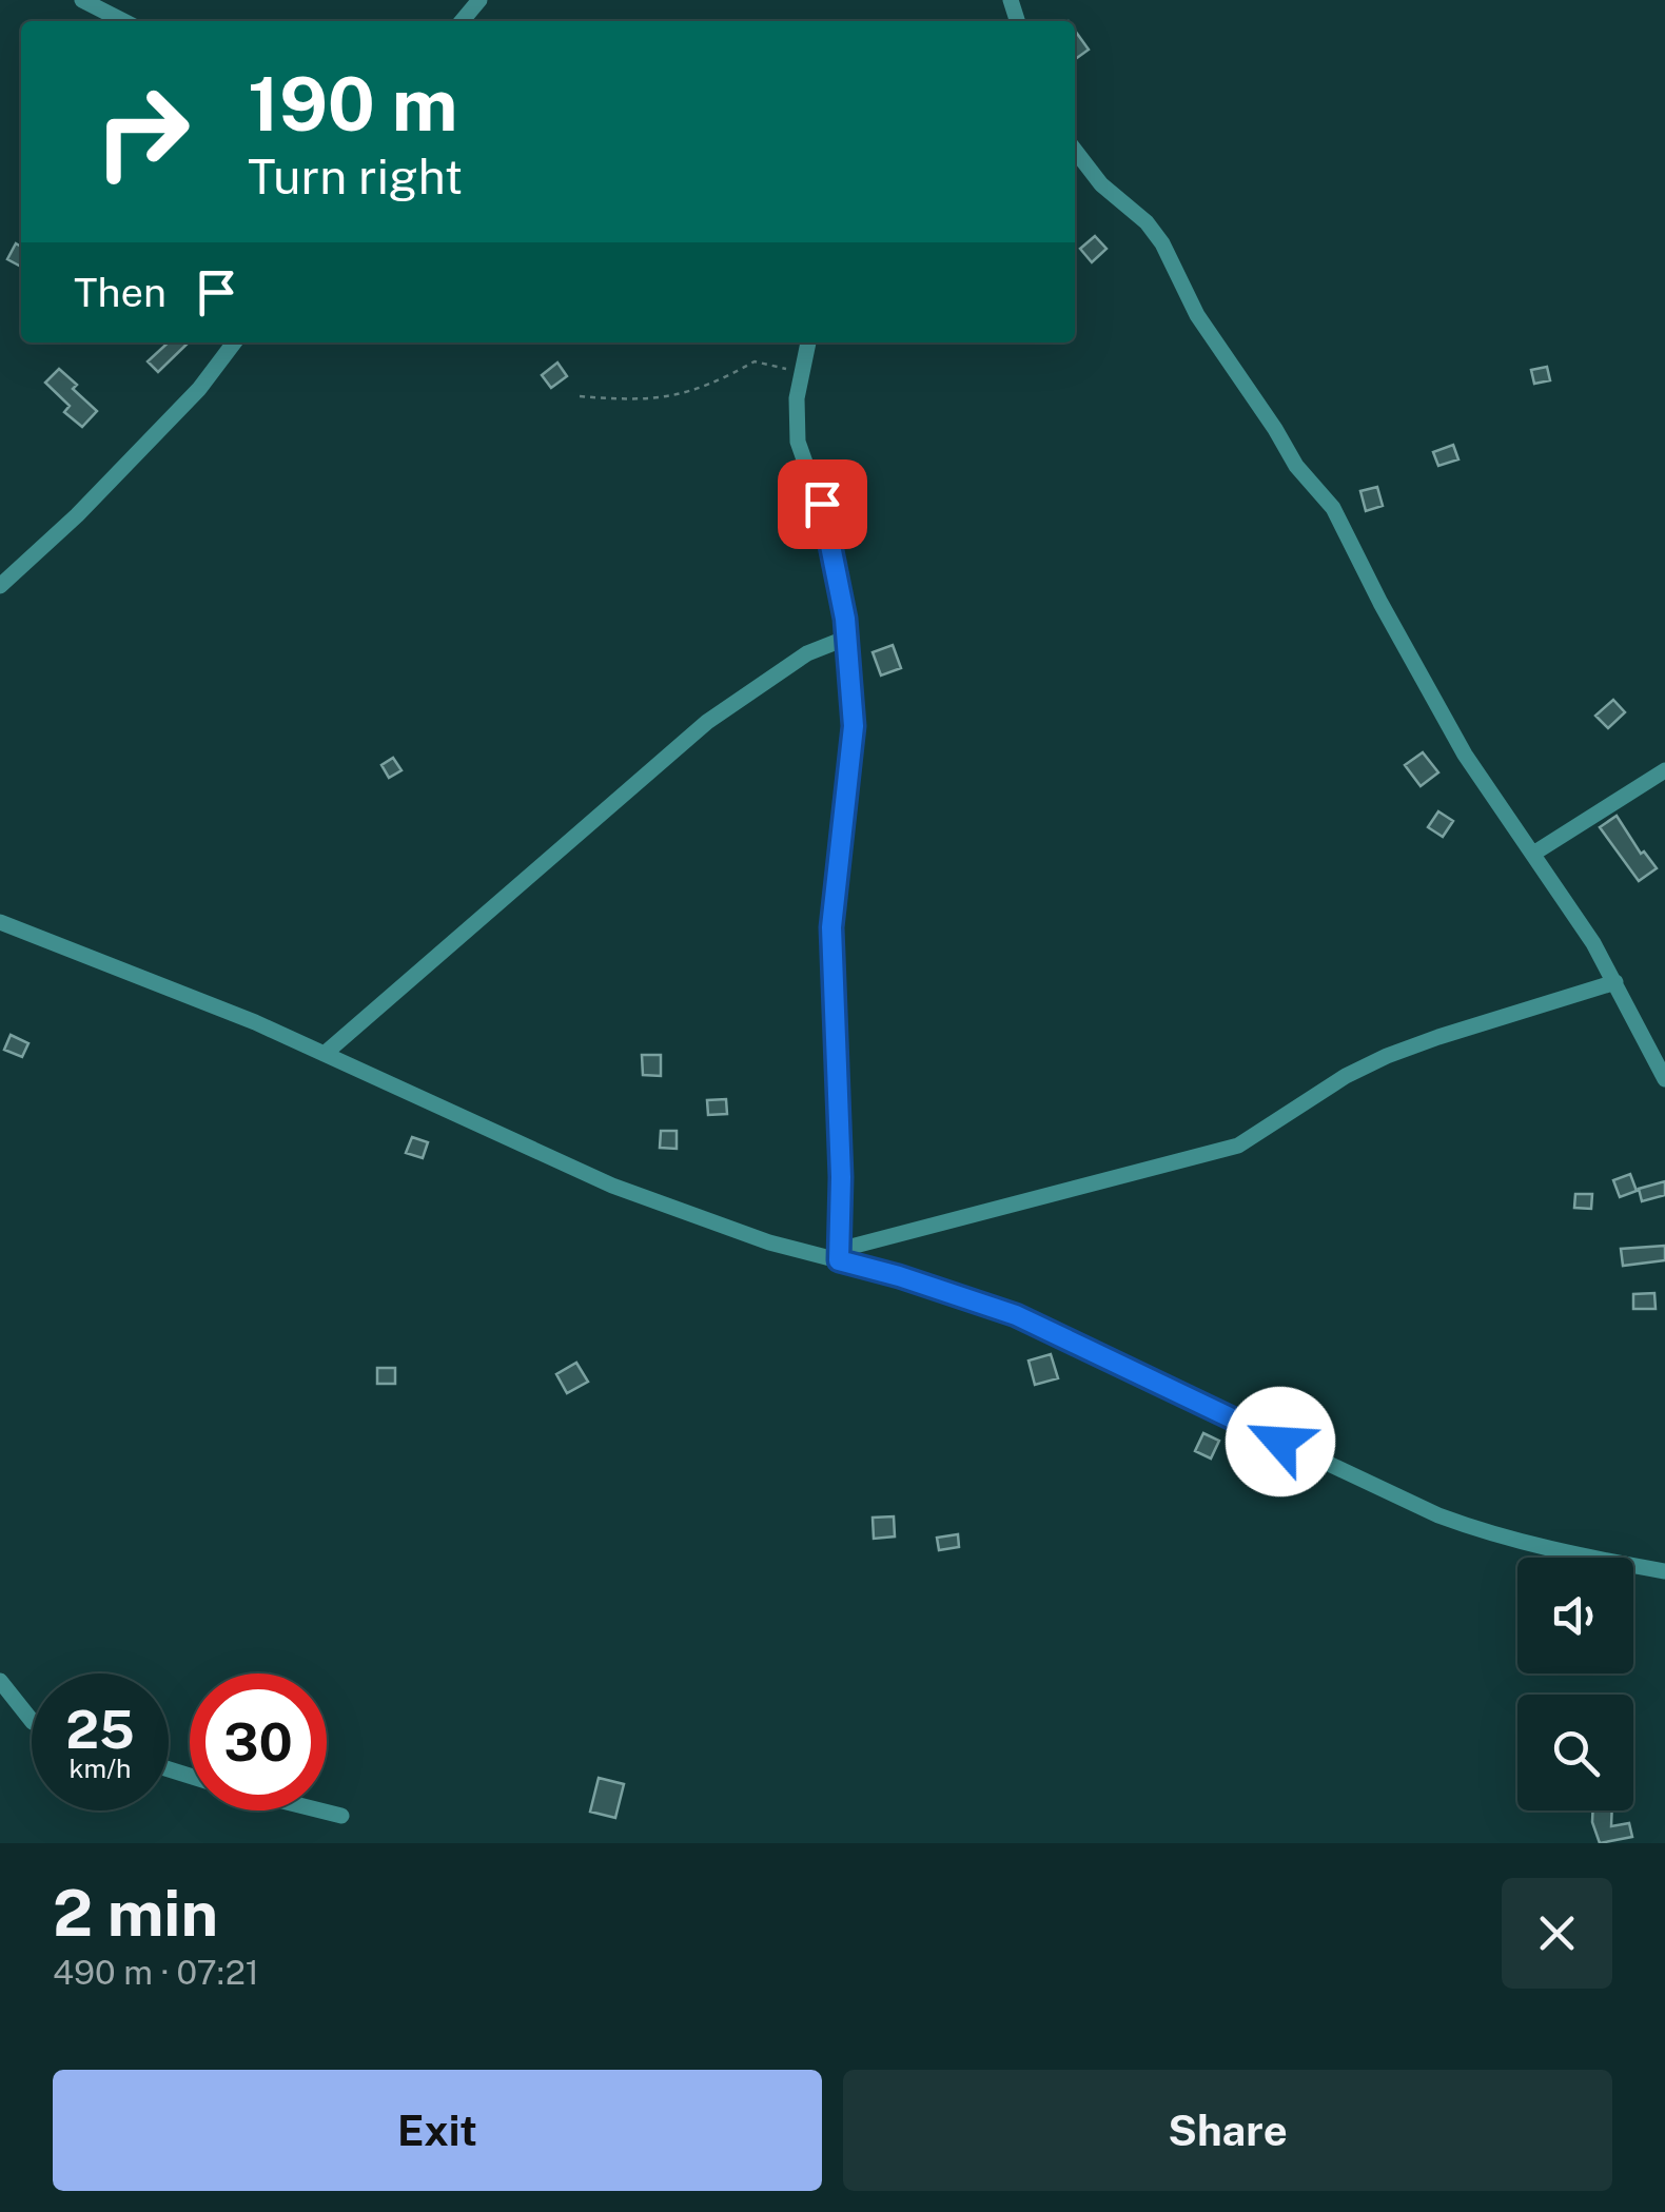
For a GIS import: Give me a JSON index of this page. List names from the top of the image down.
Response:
{
  "page": {
    "turn": ["190 m", "Turn right"],
    "then": "Then",
    "speed": "25 km/h",
    "limit": "30",
    "heading": ["2 min", "490 m · 07:21"],
    "buttons": ["Exit", "Share"]
  }
}
